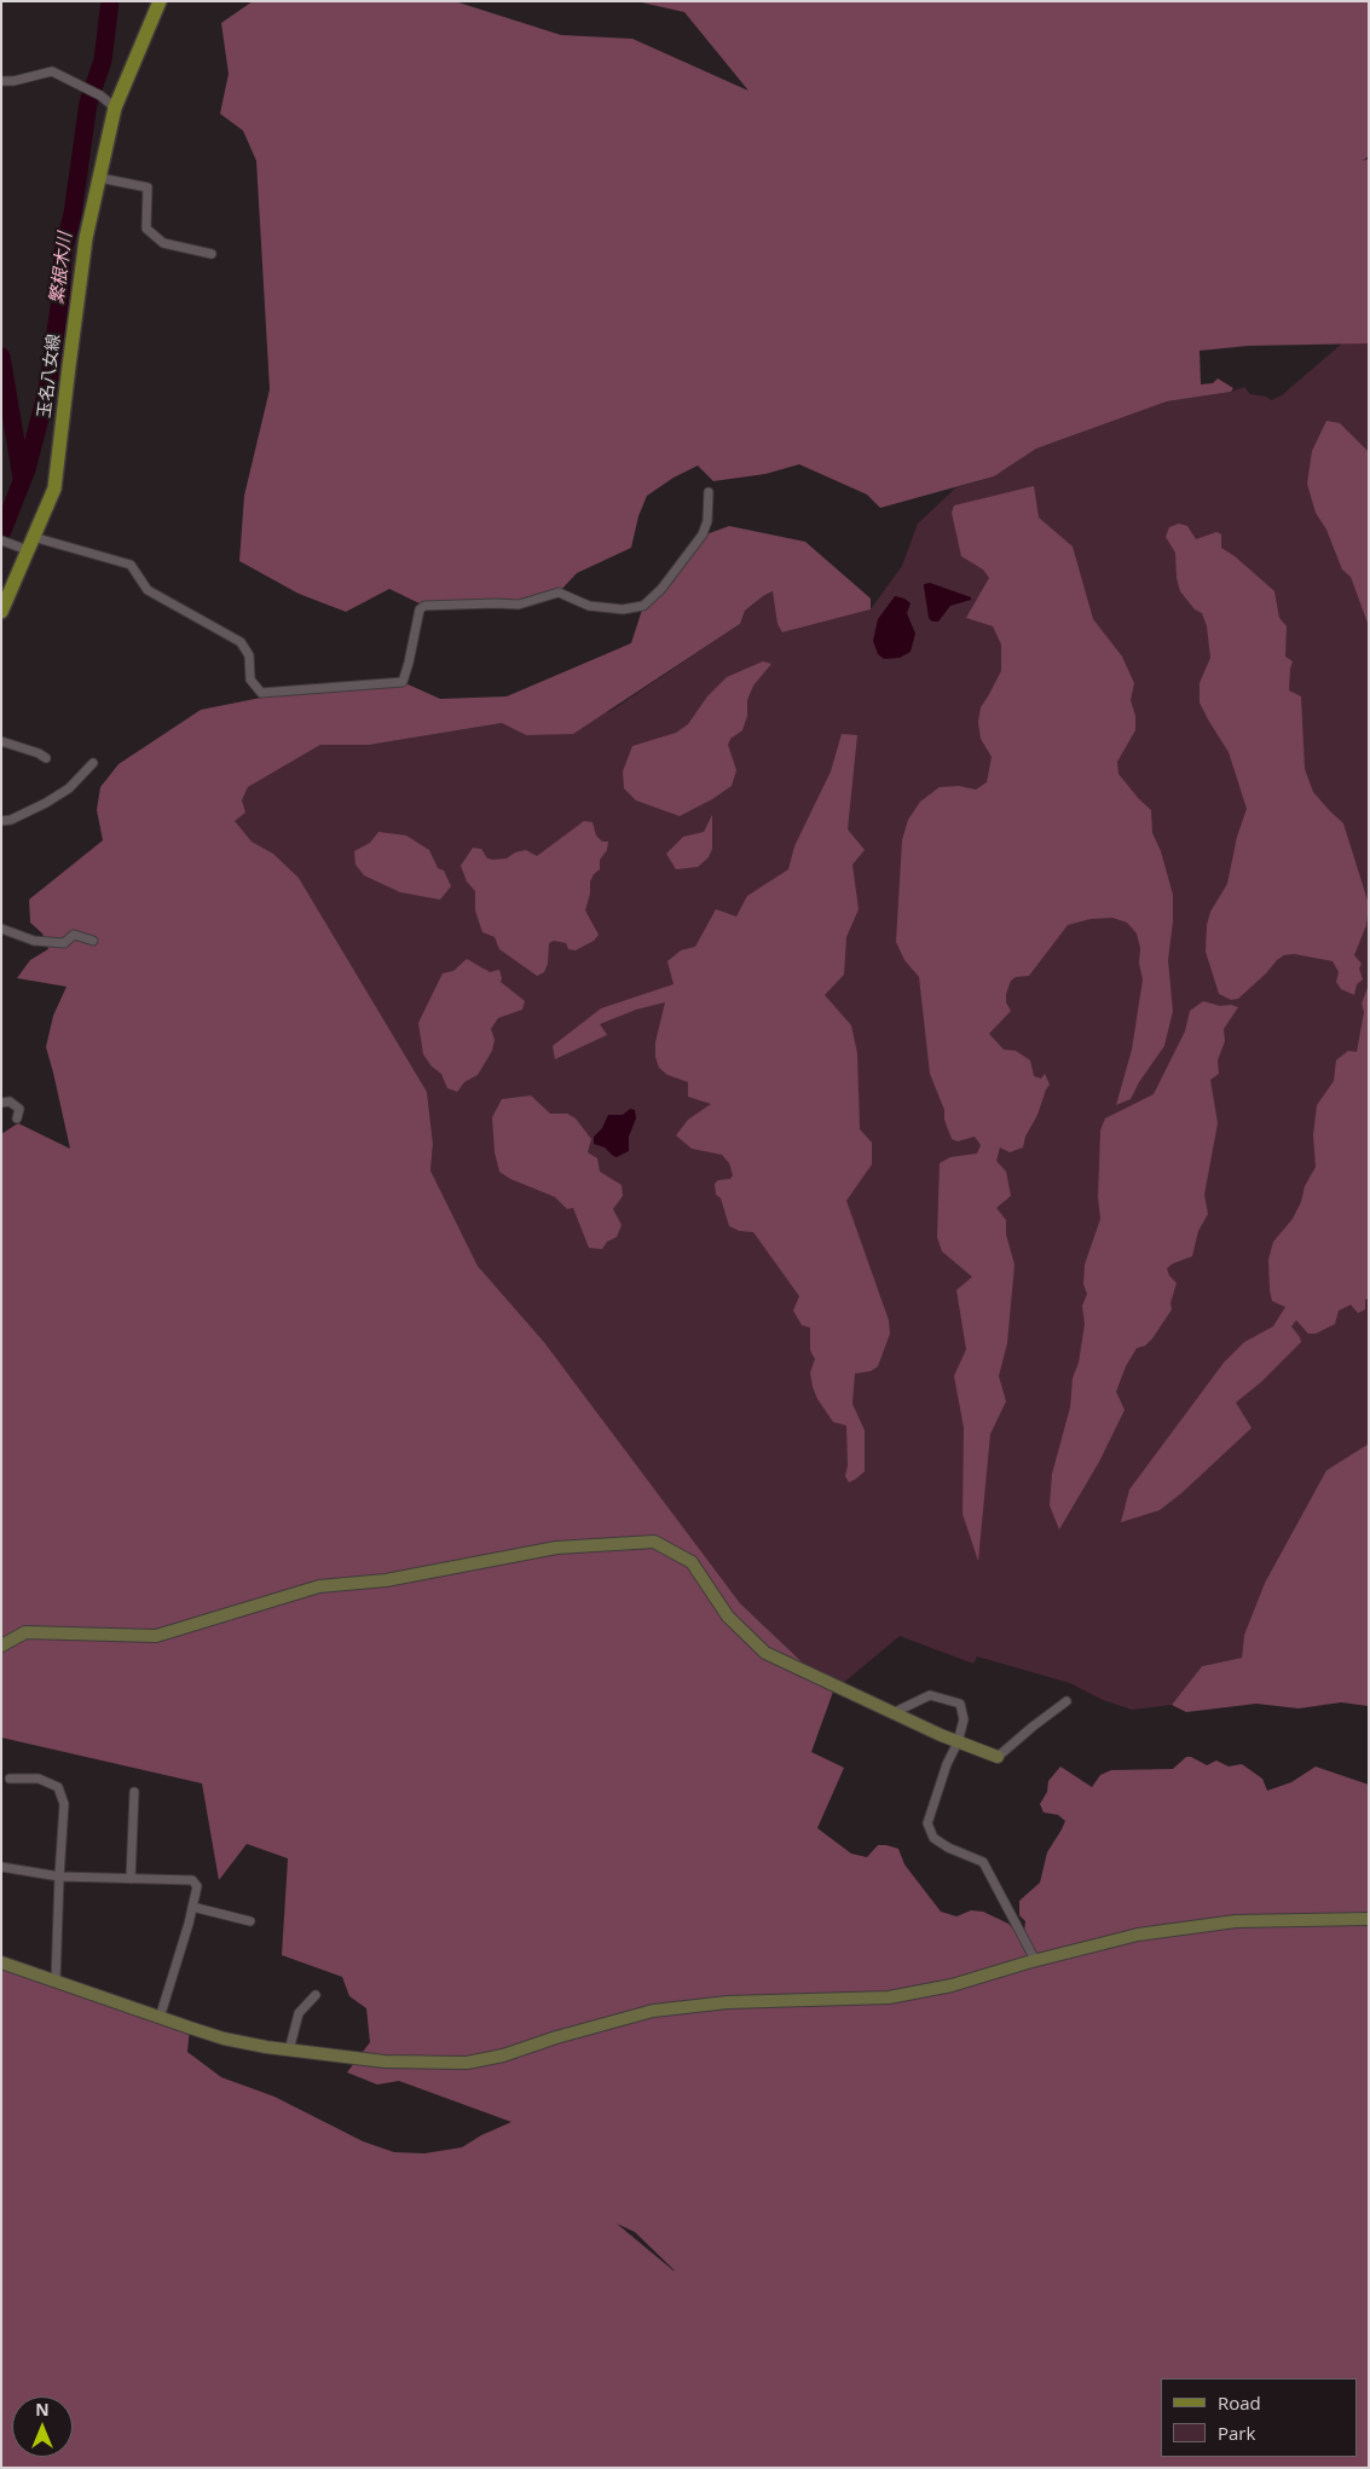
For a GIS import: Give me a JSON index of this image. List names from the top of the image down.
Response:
{
  "streets": {
    "main road": ["玉名八女線"]
  },
  "water": ["繁根木川"],
  "legend": ["Road", "Park"],
  "north": "top"
}
